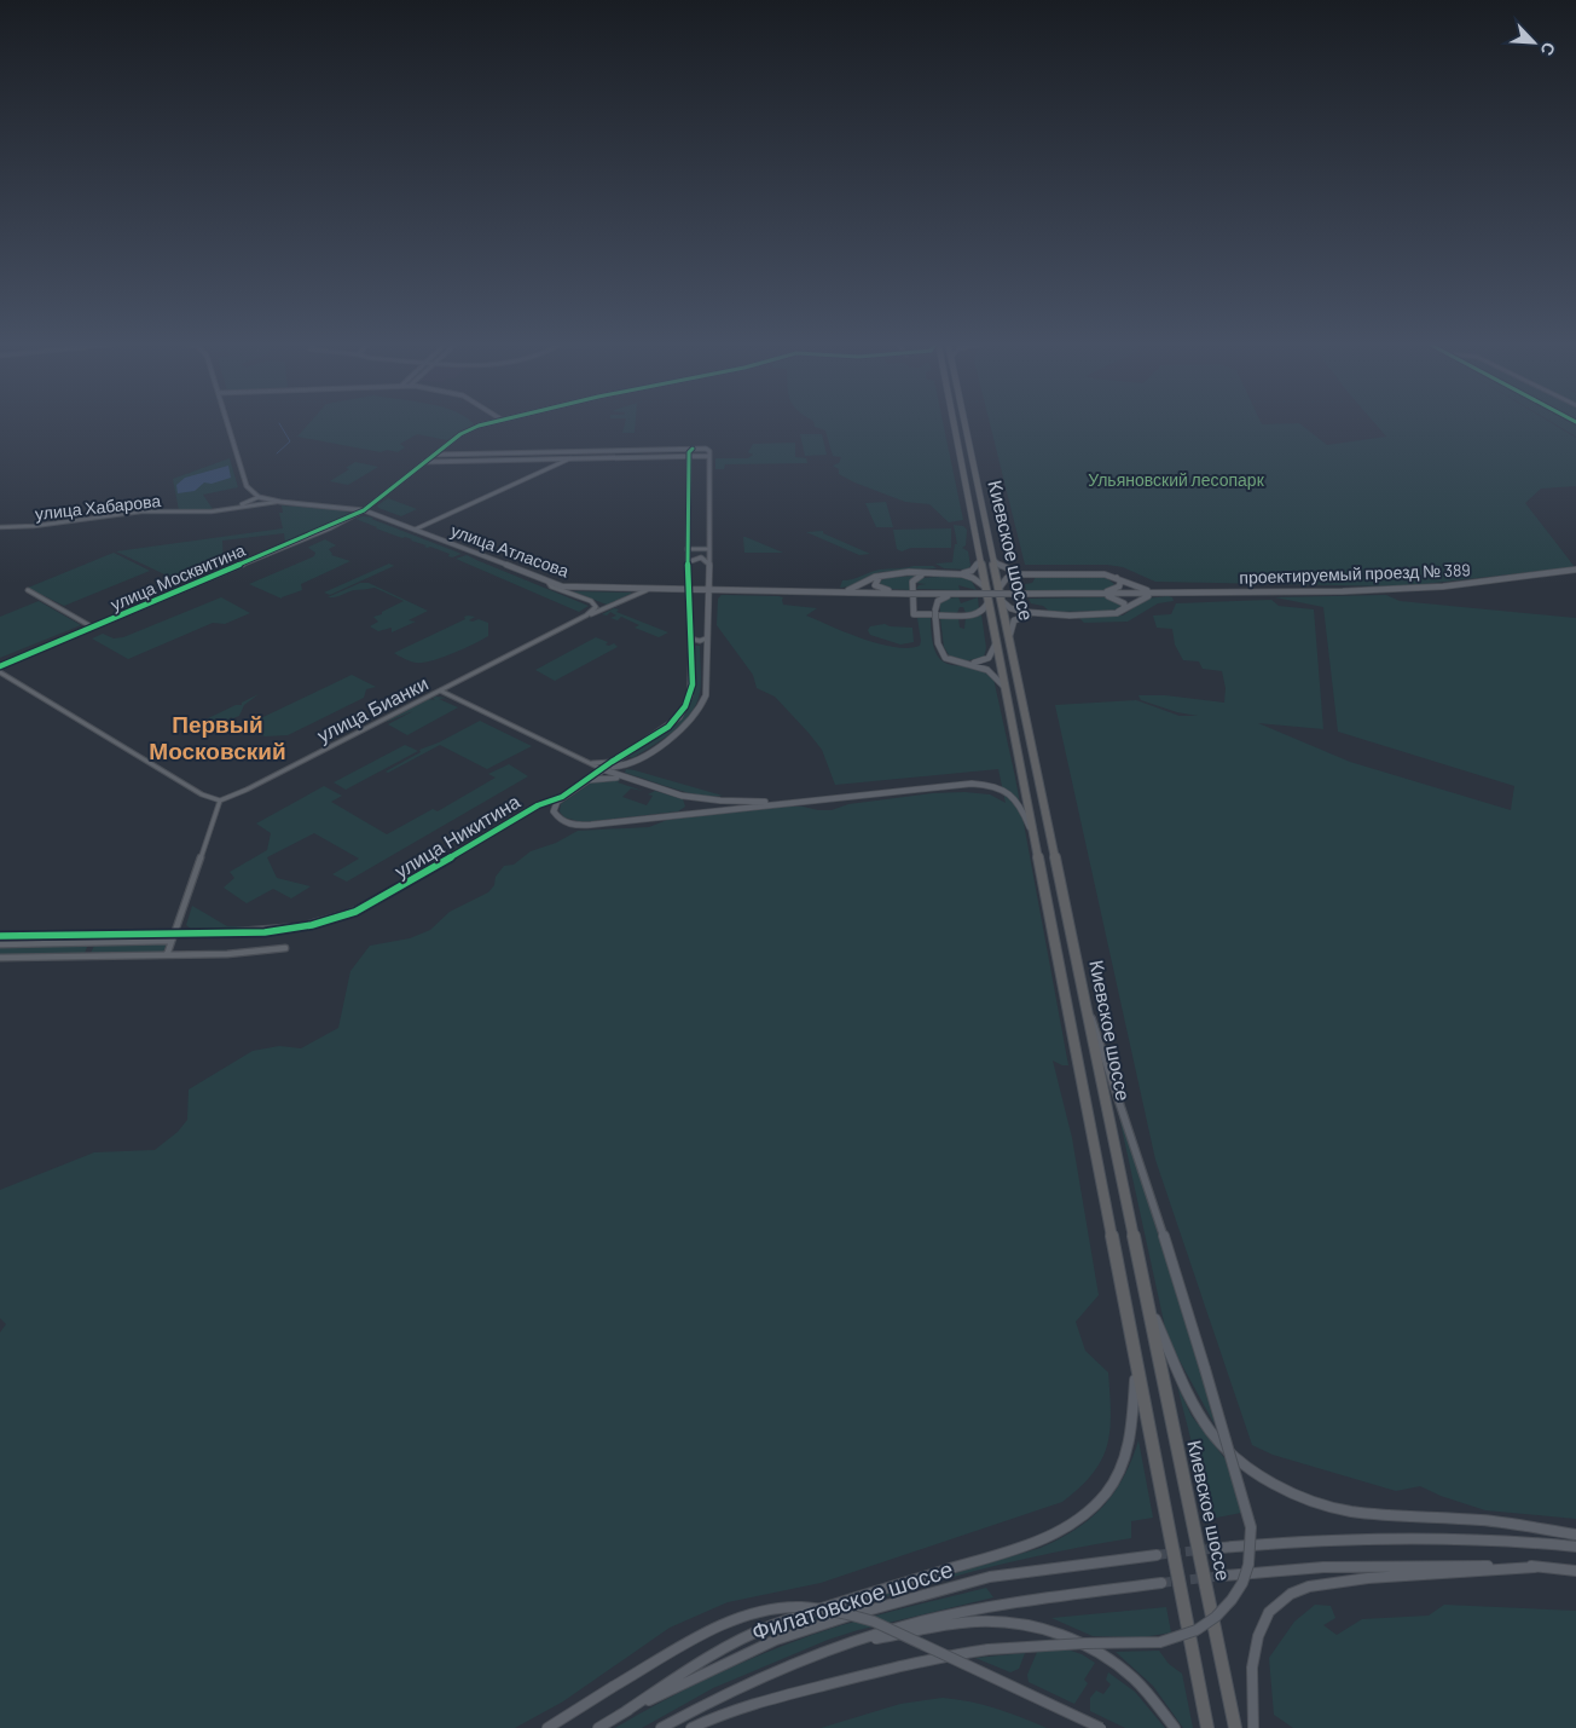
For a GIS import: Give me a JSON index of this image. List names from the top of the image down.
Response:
{
  "streets": {
    "highway": ["Киевское шоссе"],
    "main road": [
      "улица Атласова",
      "проектируемый проезд № 389",
      "улица Никитина",
      "Филатовское шоссе"
    ],
    "street": ["улица Хабарова", "улица Москвитина", "улица Бианки"]
  },
  "crossings": [
    ["улица Хабарова", "улица Атласова"],
    ["улица Атласова", "проектируемый проезд № 389"],
    ["улица Атласова", "улица Москвитина"],
    ["улица Атласова", "улица Бианки"],
    ["улица Атласова", "улица Никитина"]
  ],
  "districts": ["Первый Московский"],
  "parks": ["Ульяновский лесопарк"],
  "north": "bottom right"
}
